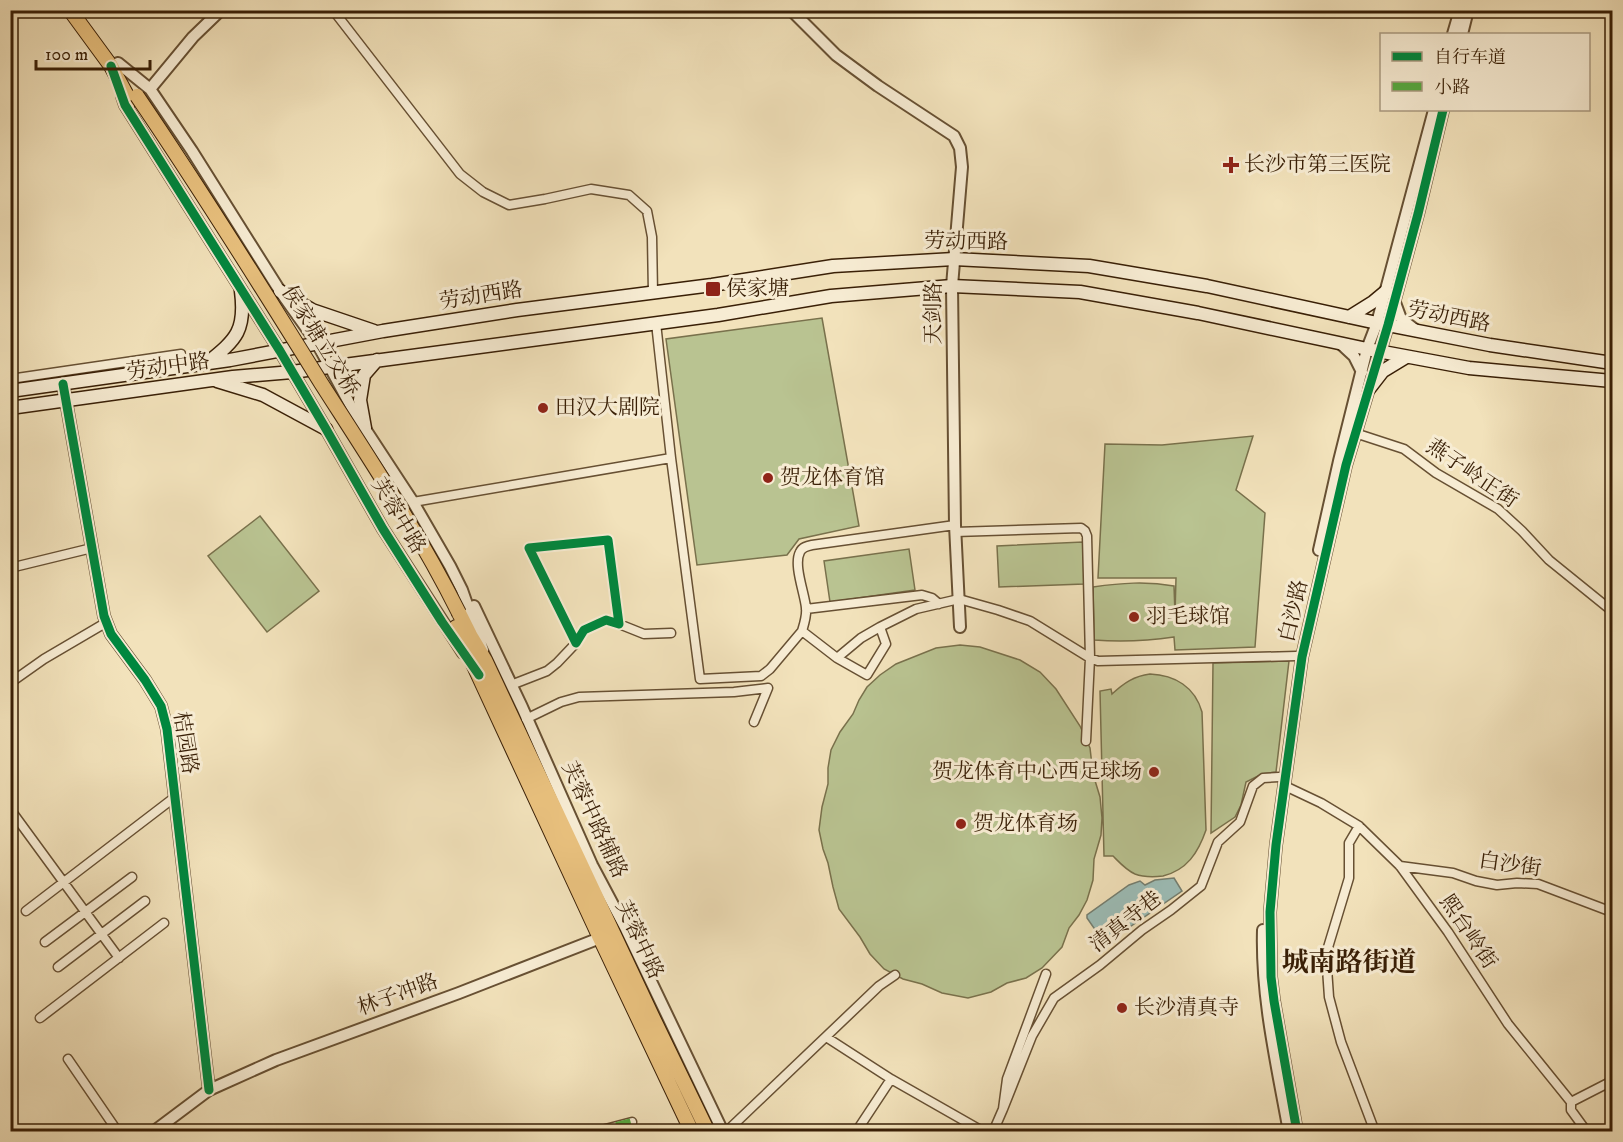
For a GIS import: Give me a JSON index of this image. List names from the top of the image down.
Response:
{
  "streets": {
    "main road": [
      "劳动西路",
      "侯家塘立交桥",
      "劳动中路",
      "芙蓉中路"
    ],
    "street": [
      "天剑路",
      "燕子岭正街",
      "白沙路",
      "桔园路",
      "芙蓉中路辅路",
      "白沙街",
      "清真寺巷",
      "熙台岭街",
      "林子冲路"
    ]
  },
  "crossings": [
    ["劳动西路", "天剑路"],
    ["劳动西路", "劳动中路"],
    ["劳动西路", "芙蓉中路"],
    ["劳动西路", "白沙路"],
    ["侯家塘立交桥", "芙蓉中路"],
    ["劳动中路", "芙蓉中路"],
    ["劳动中路", "桔园路"],
    ["燕子岭正街", "白沙路"],
    ["芙蓉中路", "芙蓉中路辅路"],
    ["芙蓉中路", "林子冲路"],
    ["白沙路", "清真寺巷"],
    ["白沙路", "熙台岭街"],
    ["桔园路", "林子冲路"],
    ["白沙街", "熙台岭街"],
    ["清真寺巷", "熙台岭街"]
  ],
  "districts": ["城南路街道"],
  "places": {
    "health": ["长沙市第三医院"],
    "transit": ["侯家塘"],
    "other": [
      "田汉大剧院",
      "贺龙体育馆",
      "羽毛球馆",
      "贺龙体育中心西足球场",
      "贺龙体育场",
      "长沙清真寺"
    ]
  },
  "legend": ["自行车道", "小路"],
  "scale_bar": "100 m"
}
